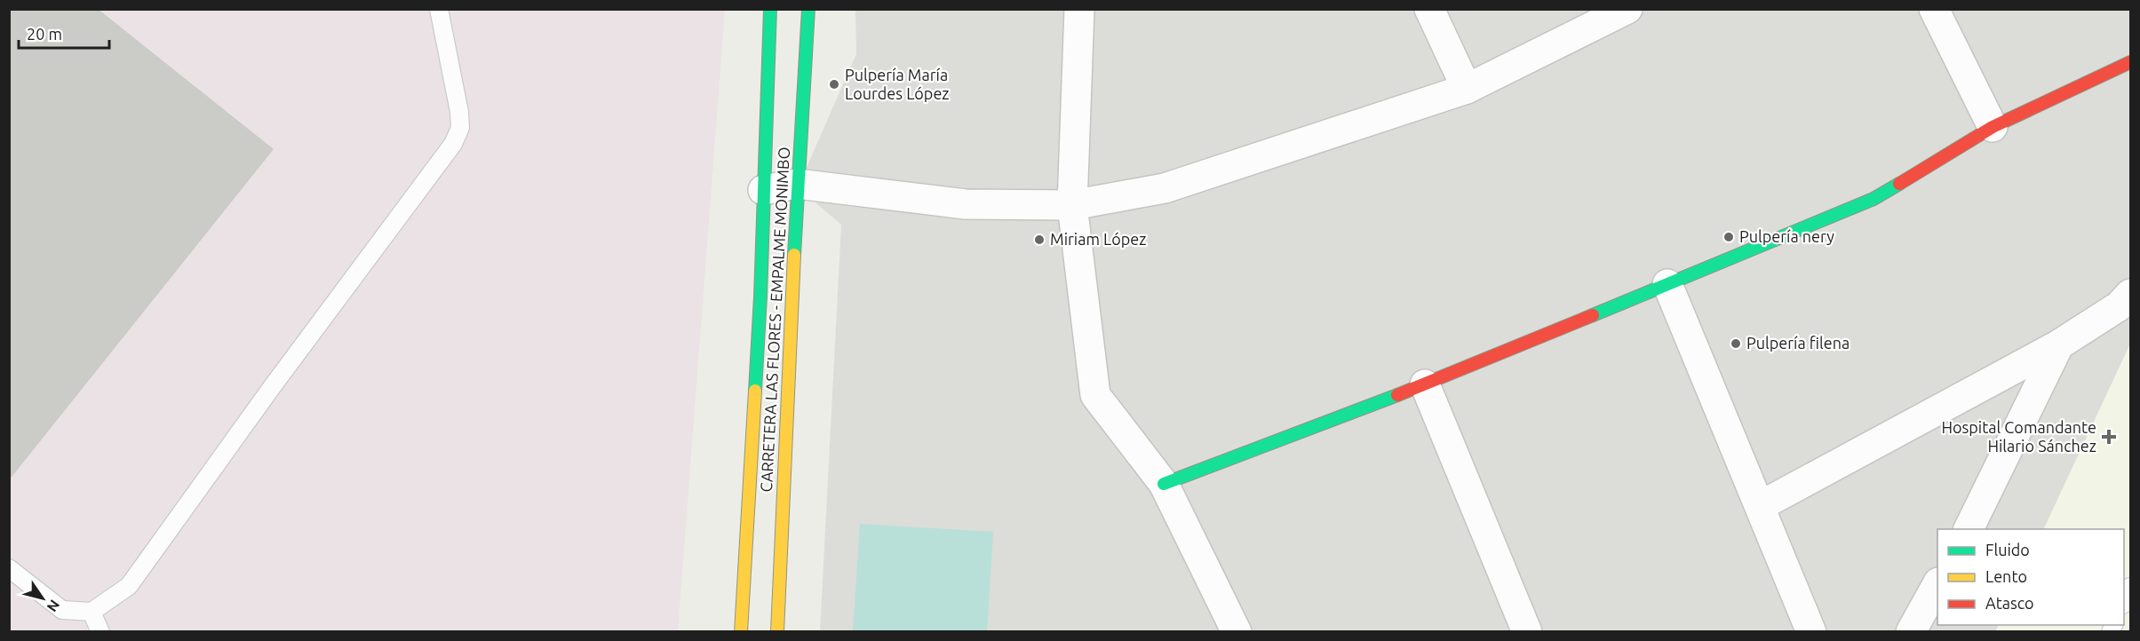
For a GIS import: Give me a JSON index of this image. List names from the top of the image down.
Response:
{
  "streets": {
    "main road": ["CARRETERA LAS FLORES - EMPALME MONIMBO"]
  },
  "places": {
    "other": [
      "Pulpería María Lourdes López",
      "Pulpería nery",
      "Miriam López",
      "Pulpería filena"
    ],
    "health": ["Hospital Comandante Hilario Sánchez"]
  },
  "legend": ["Fluido", "Lento", "Atasco"],
  "scale_bar": "20 m",
  "north": "bottom right"
}
